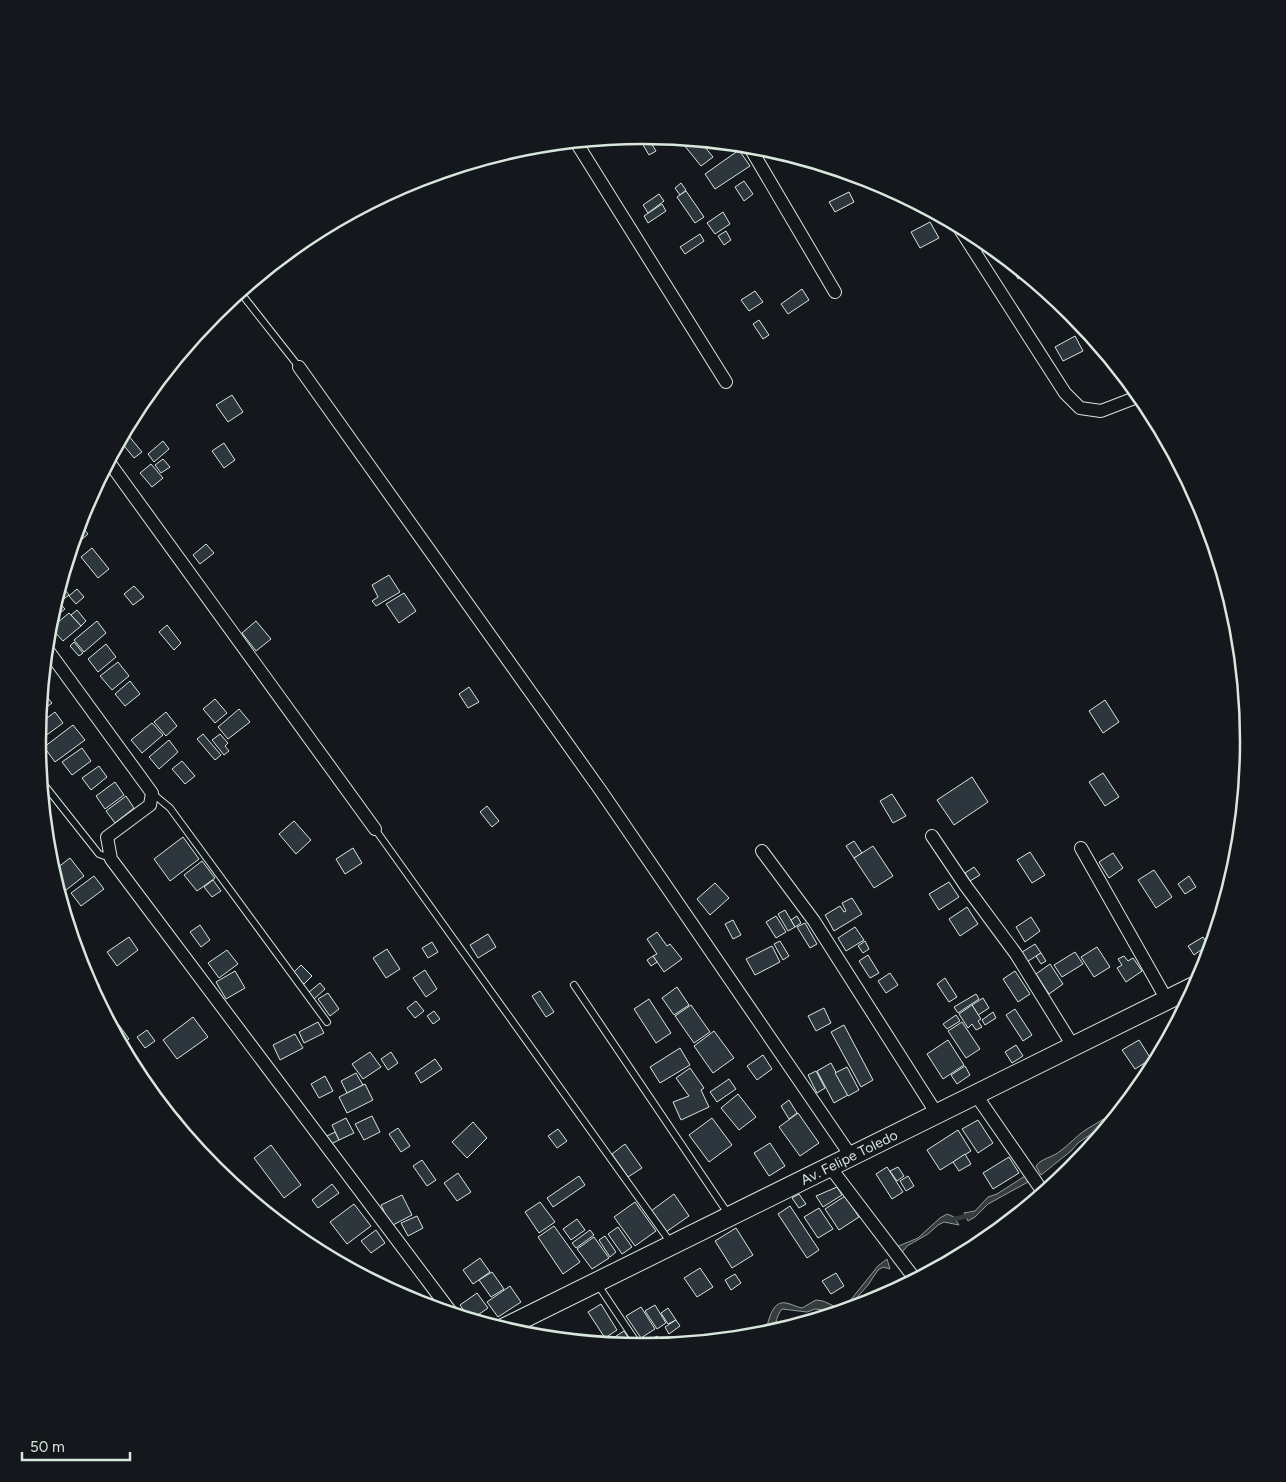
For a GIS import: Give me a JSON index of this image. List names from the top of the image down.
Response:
{
  "streets": {
    "main road": ["Av. Felipe Toledo"]
  },
  "scale_bar": "50 m"
}
